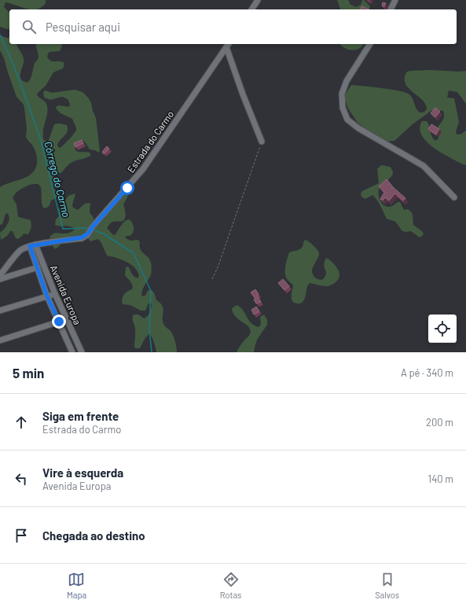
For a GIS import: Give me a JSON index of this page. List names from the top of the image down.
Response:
{
  "streets": {
    "street": ["Estrada do Carmo", "Avenida Europa"]
  },
  "crossings": [
    ["Estrada do Carmo", "Avenida Europa"]
  ],
  "water": ["Córrego do Carmo"],
  "page": {
    "search": "Pesquisar aqui",
    "heading": ["5 min", "A pé · 340 m"],
    "list": [
      ["Siga em frente", "Estrada do Carmo", "200 m"],
      ["Vire à esquerda", "Avenida Europa", "140 m"],
      "Chegada ao destino"
    ],
    "nav": ["Mapa", "Rotas", "Salvos"]
  }
}
